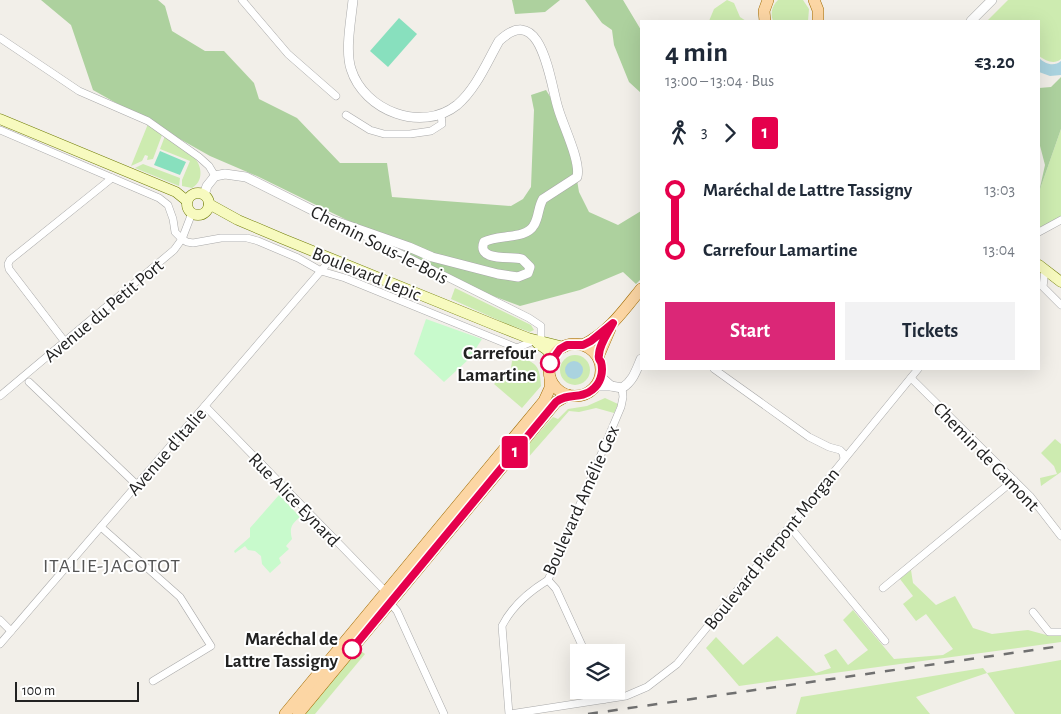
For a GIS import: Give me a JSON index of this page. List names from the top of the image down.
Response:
{
  "streets": {
    "main road": ["Boulevard Lepic"],
    "street": [
      "Chemin Sous-le-Bois",
      "Avenue du Petit Port",
      "Avenue d'Italie",
      "Chemin de Gamont",
      "Rue Alice Eynard",
      "Boulevard Amélie Gex",
      "Boulevard Pierpont Morgan"
    ]
  },
  "crossings": [
    ["Chemin Sous-le-Bois", "Boulevard Lepic"],
    ["Boulevard Lepic", "Avenue du Petit Port"],
    ["Boulevard Lepic", "Avenue d'Italie"],
    ["Avenue d'Italie", "Rue Alice Eynard"],
    ["Chemin de Gamont", "Boulevard Pierpont Morgan"],
    ["Boulevard Amélie Gex", "Boulevard Pierpont Morgan"]
  ],
  "districts": ["ITALIE-JACOTOT"],
  "places": ["Carrefour Lamartine", "Maréchal de Lattre Tassigny"],
  "lines": ["bus line 1"],
  "scale_bar": "100 m",
  "page": {
    "on_map": "1",
    "heading": ["4 min", "13:00 – 13:04 · Bus", "€3.20"],
    "legs": ["3", "1"],
    "list": [
      {
        "name": "Maréchal de Lattre Tassigny",
        "value": "13:03"
      },
      {
        "name": "Carrefour Lamartine",
        "value": "13:04"
      }
    ],
    "buttons": ["Start", "Tickets"],
    "scale": "100 m"
  }
}
